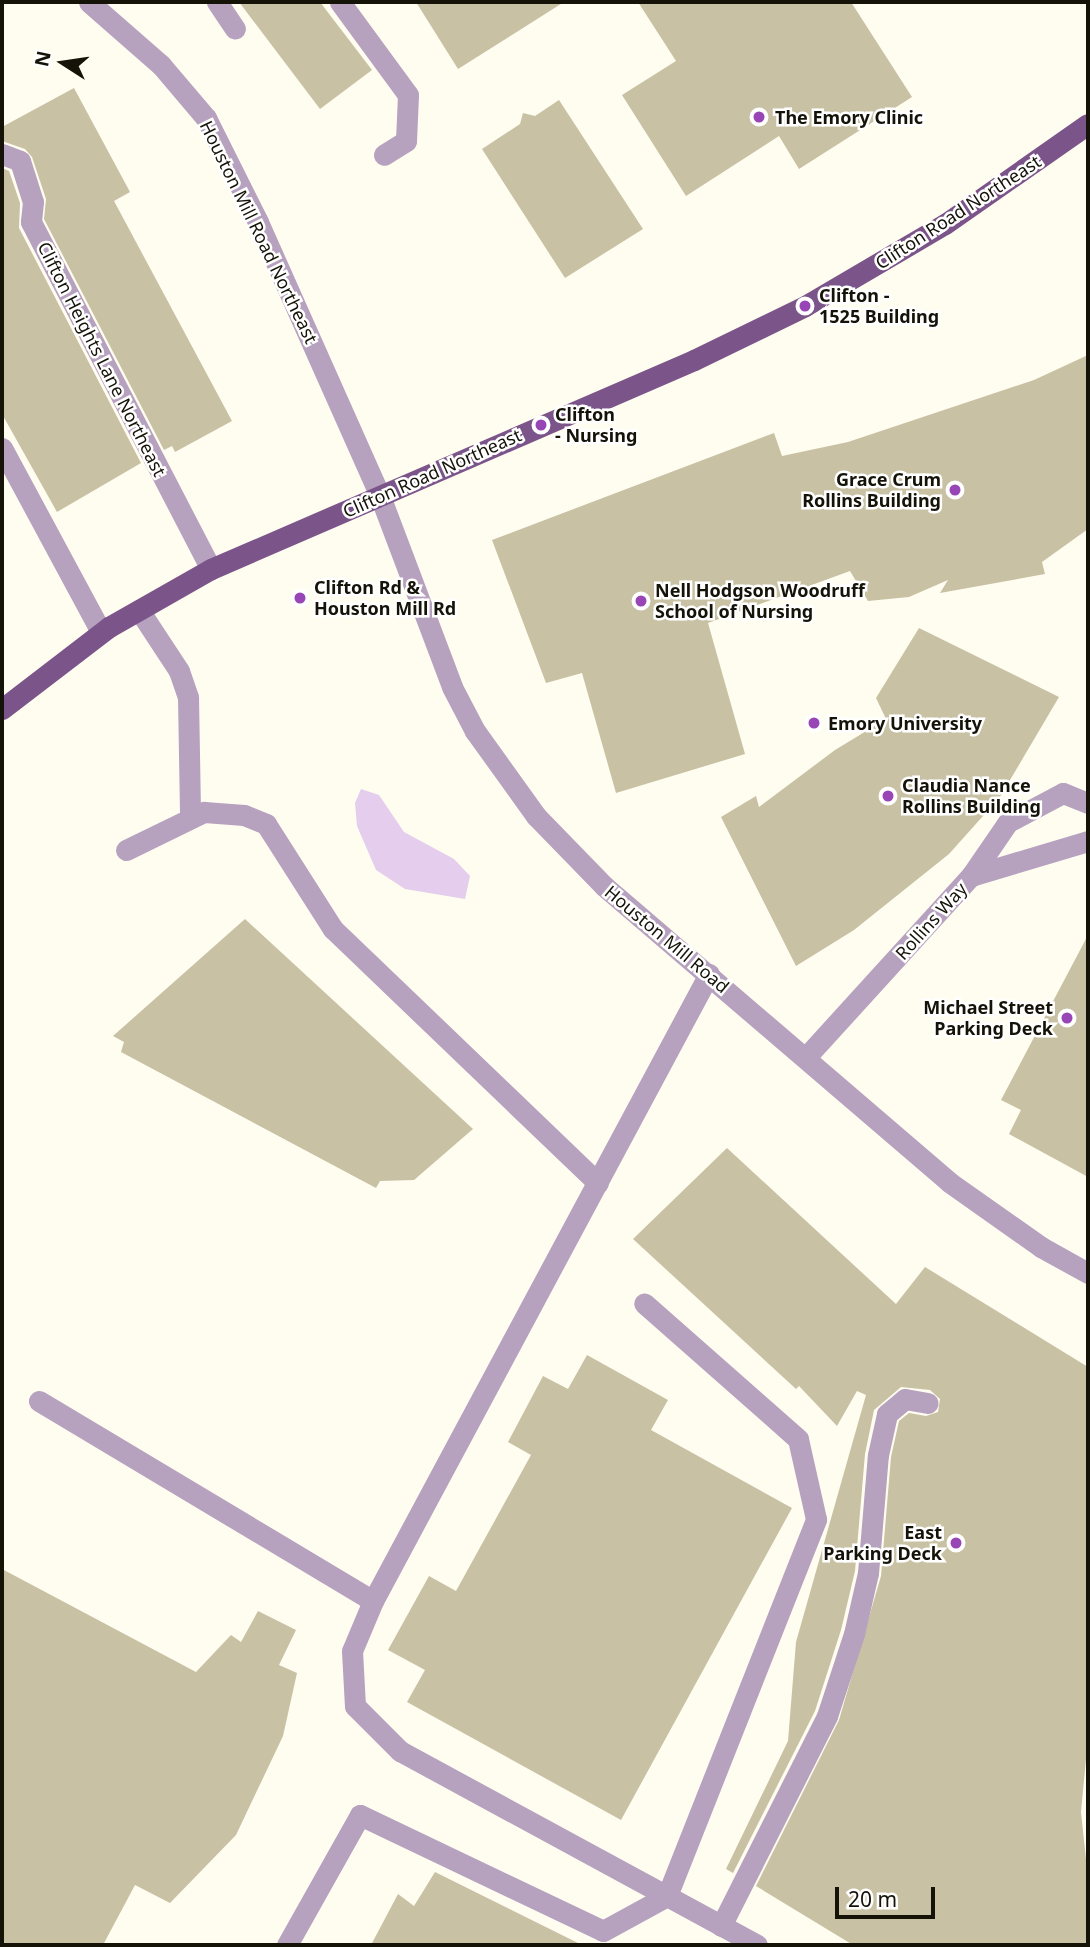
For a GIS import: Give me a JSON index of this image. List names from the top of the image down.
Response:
{
  "streets": {
    "main road": ["Clifton Road Northeast"],
    "street": [
      "Houston Mill Road Northeast",
      "Clifton Heights Lane Northeast",
      "Rollins Way",
      "Houston Mill Road"
    ]
  },
  "crossings": [
    ["Clifton Road Northeast", "Houston Mill Road Northeast"],
    ["Clifton Road Northeast", "Clifton Heights Lane Northeast"],
    ["Clifton Road Northeast", "Houston Mill Road"],
    ["Houston Mill Road Northeast", "Houston Mill Road"],
    ["Rollins Way", "Houston Mill Road"]
  ],
  "places": [
    "The Emory Clinic",
    "Clifton - 1525 Building",
    "Clifton - Nursing",
    "Grace Crum Rollins Building",
    "Clifton Rd & Houston Mill Rd",
    "Nell Hodgson Woodruff School of Nursing",
    "Emory University",
    "Claudia Nance Rollins Building",
    "Michael Street Parking Deck",
    "East Parking Deck"
  ],
  "scale_bar": "20 m",
  "north": "left"
}
